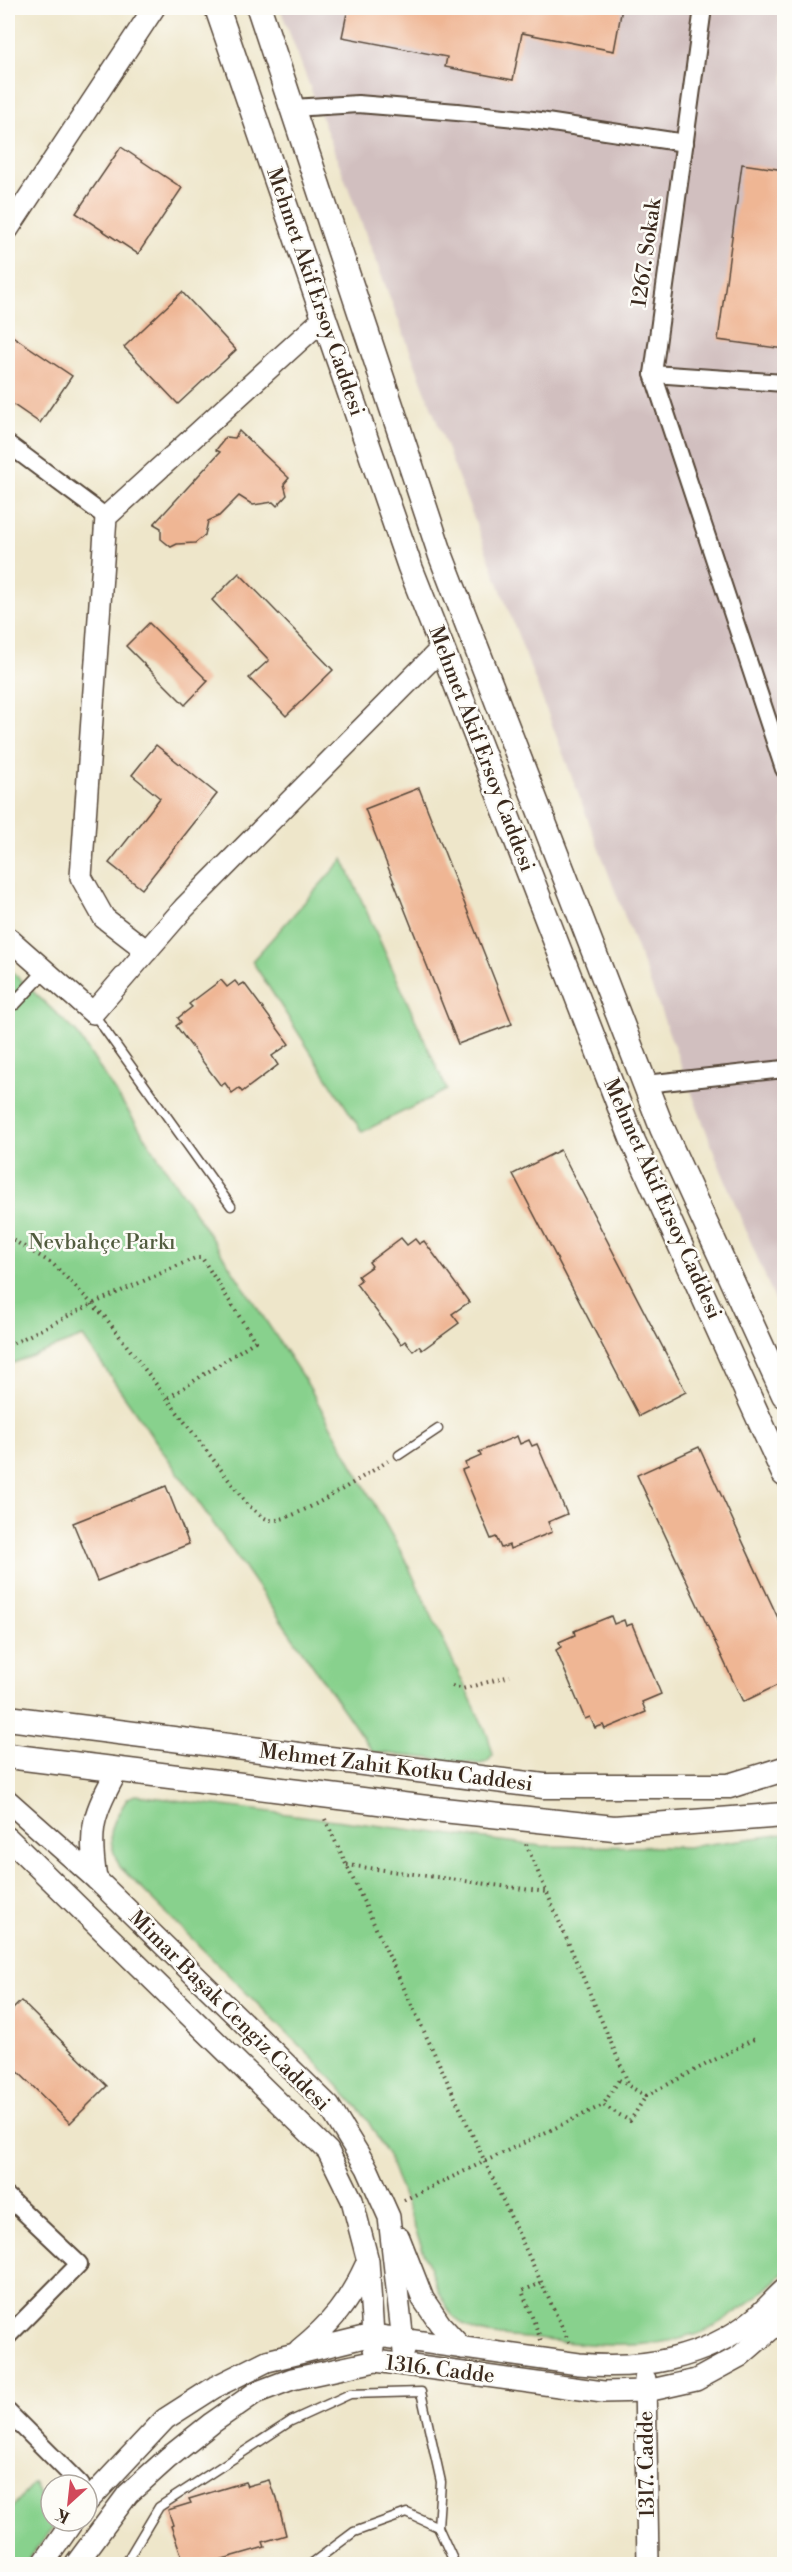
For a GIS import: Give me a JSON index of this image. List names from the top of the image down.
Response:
{
  "streets": {
    "main road": ["Mehmet Akif Ersoy Caddesi", "Mehmet Zahit Kotku Caddesi"],
    "street": [
      "1267. Sokak",
      "Mimar Başak Cengiz Caddesi",
      "1316. Cadde",
      "1317. Cadde"
    ]
  },
  "crossings": [
    ["Mimar Başak Cengiz Caddesi", "1316. Cadde"],
    ["1316. Cadde", "1317. Cadde"]
  ],
  "parks": ["Nevbahçe Parkı"],
  "north": "bottom left"
}
